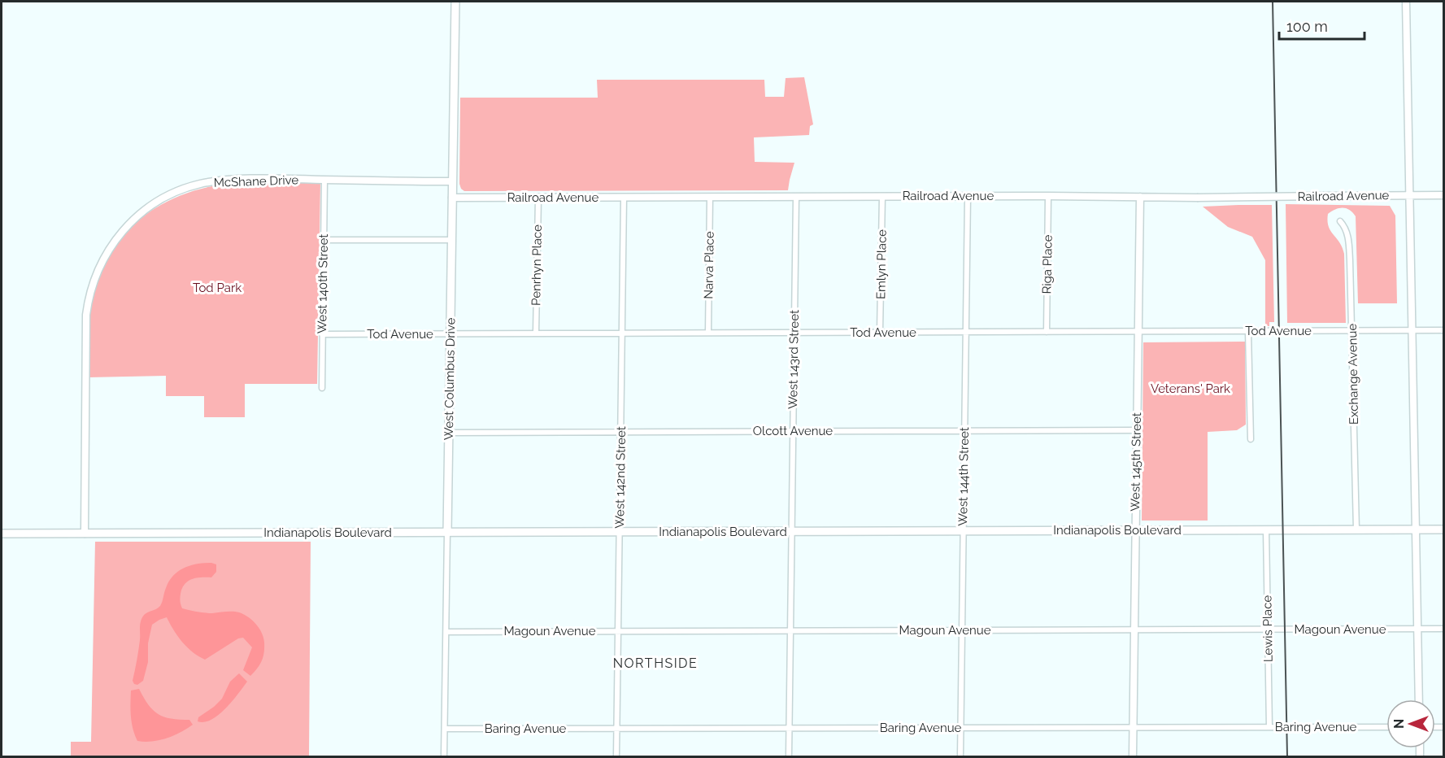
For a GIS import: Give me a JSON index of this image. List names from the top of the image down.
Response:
{
  "streets": {
    "main road": ["West Columbus Drive", "Indianapolis Boulevard"],
    "street": [
      "McShane Drive",
      "Railroad Avenue",
      "Emlyn Place",
      "Riga Place",
      "Penrhyn Place",
      "Narva Place",
      "West 140th Street",
      "Tod Avenue",
      "West 143rd Street",
      "Exchange Avenue",
      "Olcott Avenue",
      "West 145th Street",
      "West 144th Street",
      "West 142nd Street",
      "Lewis Place",
      "Magoun Avenue",
      "Baring Avenue"
    ]
  },
  "crossings": [
    ["McShane Drive", "West 140th Street"],
    ["McShane Drive", "West Columbus Drive"],
    ["McShane Drive", "Indianapolis Boulevard"],
    ["Railroad Avenue", "Emlyn Place"],
    ["Railroad Avenue", "Riga Place"],
    ["Railroad Avenue", "Penrhyn Place"],
    ["Railroad Avenue", "Narva Place"],
    ["Railroad Avenue", "West 143rd Street"],
    ["Railroad Avenue", "West Columbus Drive"],
    ["Railroad Avenue", "West 145th Street"],
    ["Railroad Avenue", "West 144th Street"],
    ["Railroad Avenue", "West 142nd Street"],
    ["Emlyn Place", "Tod Avenue"],
    ["Riga Place", "Tod Avenue"],
    ["Penrhyn Place", "Tod Avenue"],
    ["Narva Place", "Tod Avenue"],
    ["West 140th Street", "Tod Avenue"],
    ["Tod Avenue", "West 143rd Street"],
    ["Tod Avenue", "Exchange Avenue"],
    ["Tod Avenue", "West Columbus Drive"],
    ["Tod Avenue", "West 145th Street"],
    ["Tod Avenue", "West 144th Street"],
    ["Tod Avenue", "West 142nd Street"],
    ["West 143rd Street", "Olcott Avenue"],
    ["West 143rd Street", "Indianapolis Boulevard"],
    ["West 143rd Street", "Magoun Avenue"],
    ["West 143rd Street", "Baring Avenue"],
    ["Exchange Avenue", "Indianapolis Boulevard"],
    ["West Columbus Drive", "Olcott Avenue"],
    ["West Columbus Drive", "Indianapolis Boulevard"],
    ["West Columbus Drive", "Magoun Avenue"],
    ["West Columbus Drive", "Baring Avenue"],
    ["Olcott Avenue", "West 145th Street"],
    ["Olcott Avenue", "West 144th Street"],
    ["Olcott Avenue", "West 142nd Street"],
    ["West 145th Street", "Indianapolis Boulevard"],
    ["West 145th Street", "Magoun Avenue"],
    ["West 145th Street", "Baring Avenue"],
    ["West 144th Street", "Indianapolis Boulevard"],
    ["West 144th Street", "Magoun Avenue"],
    ["West 144th Street", "Baring Avenue"],
    ["West 142nd Street", "Indianapolis Boulevard"],
    ["West 142nd Street", "Magoun Avenue"],
    ["West 142nd Street", "Baring Avenue"],
    ["Indianapolis Boulevard", "Lewis Place"],
    ["Lewis Place", "Magoun Avenue"],
    ["Lewis Place", "Baring Avenue"]
  ],
  "districts": ["NORTHSIDE"],
  "parks": ["Tod Park", "Veterans' Park"],
  "scale_bar": "100 m",
  "north": "left"
}
